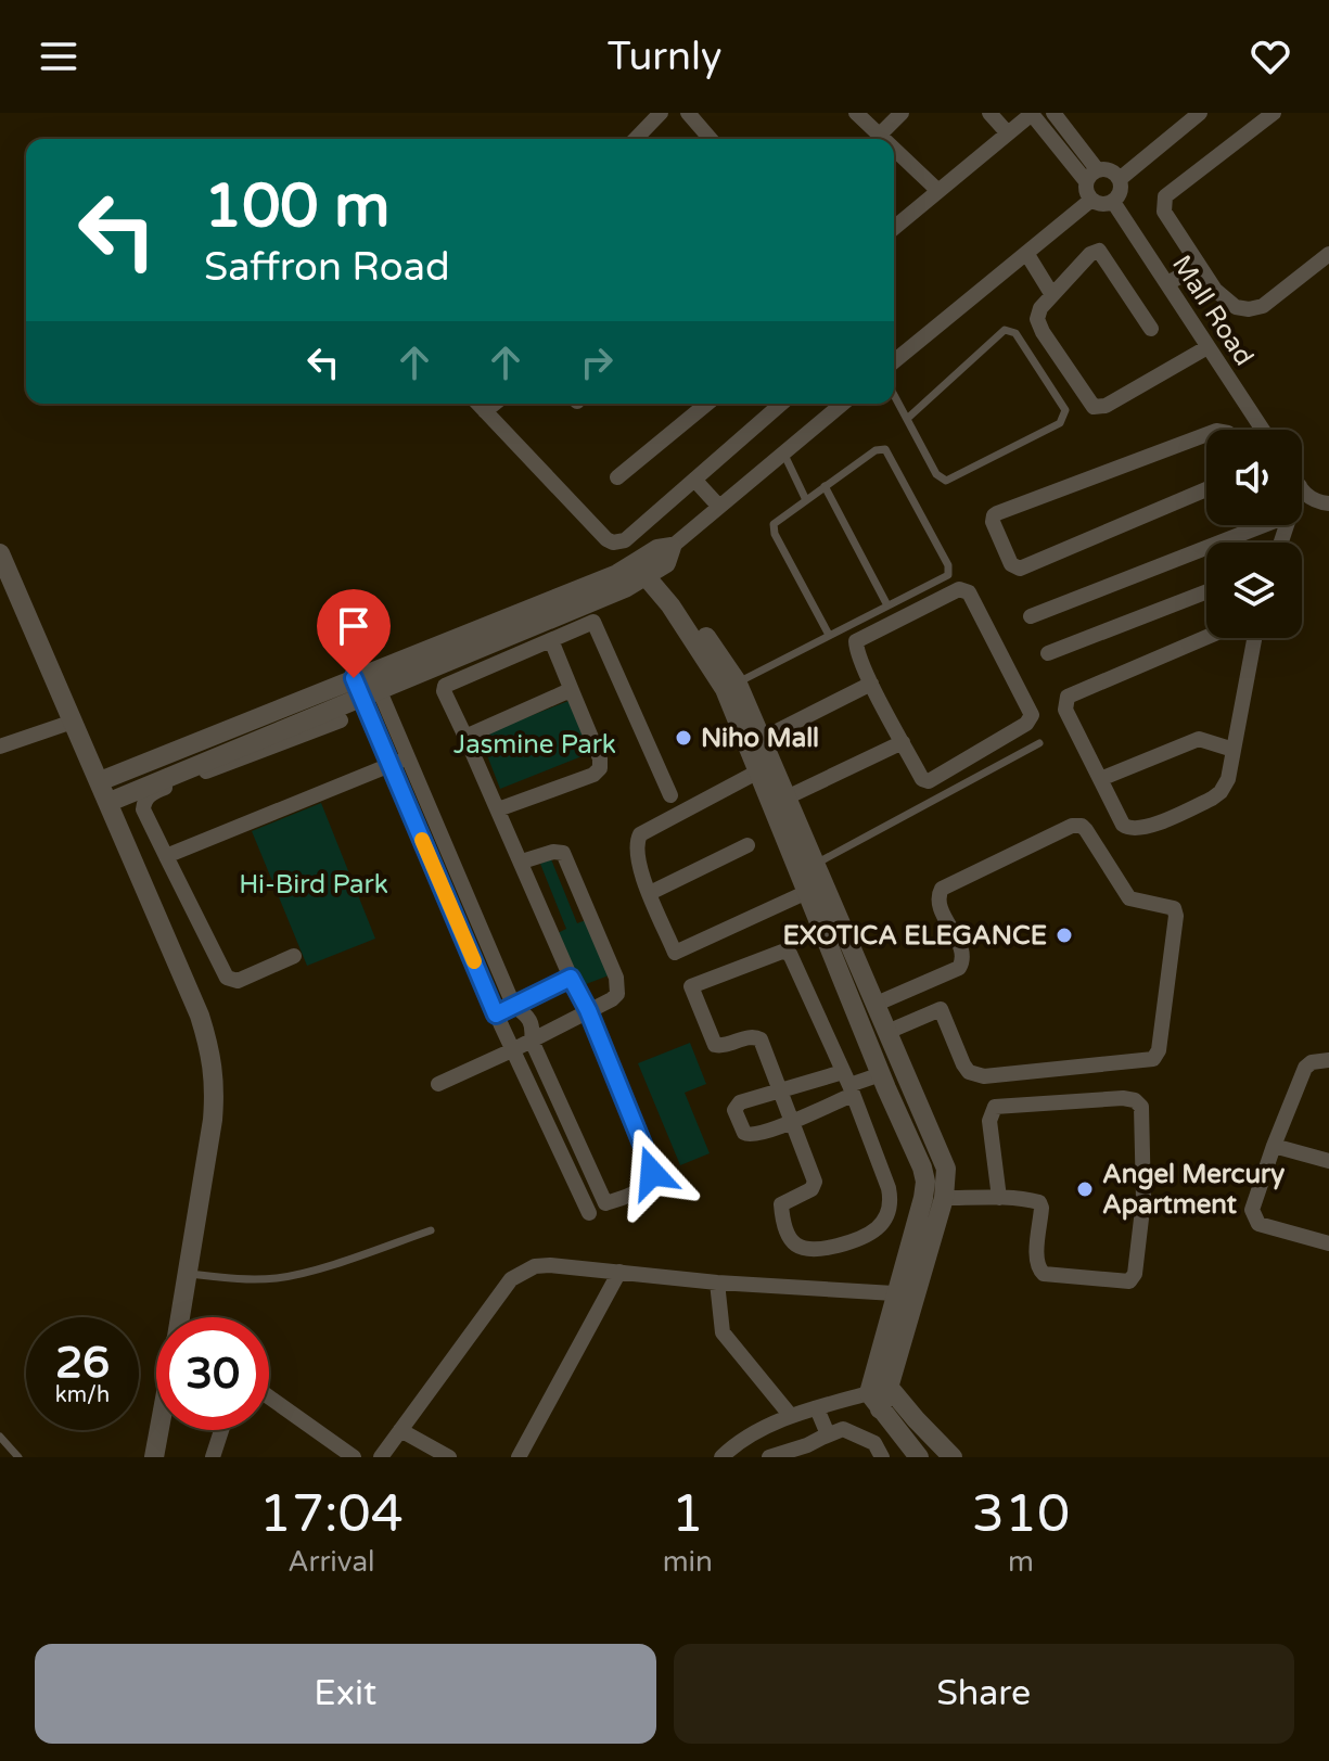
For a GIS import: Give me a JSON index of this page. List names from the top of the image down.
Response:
{
  "streets": {
    "street": ["Mall Road"]
  },
  "parks": ["Jasmine Park", "Hi-Bird Park"],
  "places": ["Niho Mall", "EXOTICA ELEGANCE", "Angel Mercury Apartment"],
  "page": {
    "header": "Turnly",
    "turn": ["100 m", "Saffron Road"],
    "speed": "26 km/h",
    "limit": "30",
    "eta": [
      "17:04",
      "Arrival",
      "1",
      "min",
      "310",
      "m"
    ],
    "buttons": ["Exit", "Share"]
  }
}
